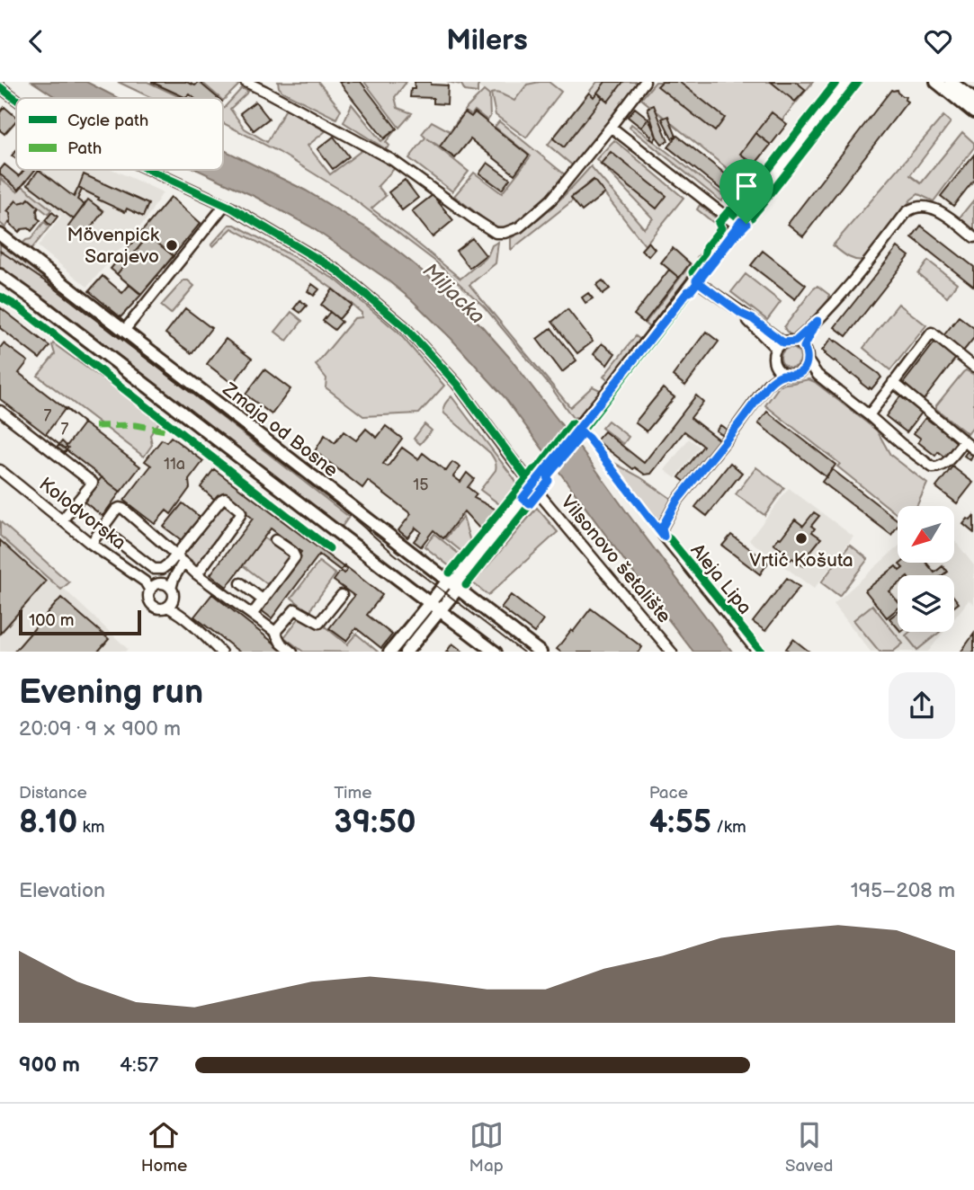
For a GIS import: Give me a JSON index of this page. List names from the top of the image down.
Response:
{
  "streets": {
    "main road": ["Zmaja od Bosne"],
    "street": ["Kolodvorska", "Vilsonovo šetalište", "Aleja Lipa"]
  },
  "water": ["Miljacka"],
  "places": ["Mövenpick Sarajevo", "Vrtić Košuta"],
  "house_numbers": [
    "7",
    "7",
    "11a",
    "15"
  ],
  "legend": ["Cycle path", "Path"],
  "scale_bar": "100 m",
  "north": "bottom left",
  "page": {
    "header": "Milers",
    "scale": "100 m",
    "heading": ["Evening run", "20:09 · 9 × 900 m"],
    "stats": [
      ["Distance", "8.10 km"],
      ["Time", "39:50"],
      ["Pace", "4:55 /km"]
    ],
    "chart": ["Elevation", "195–208 m"],
    "list": [
      {
        "name": "900 m",
        "note": "4:57"
      }
    ],
    "tabs": ["Home", "Map", "Saved"]
  }
}
